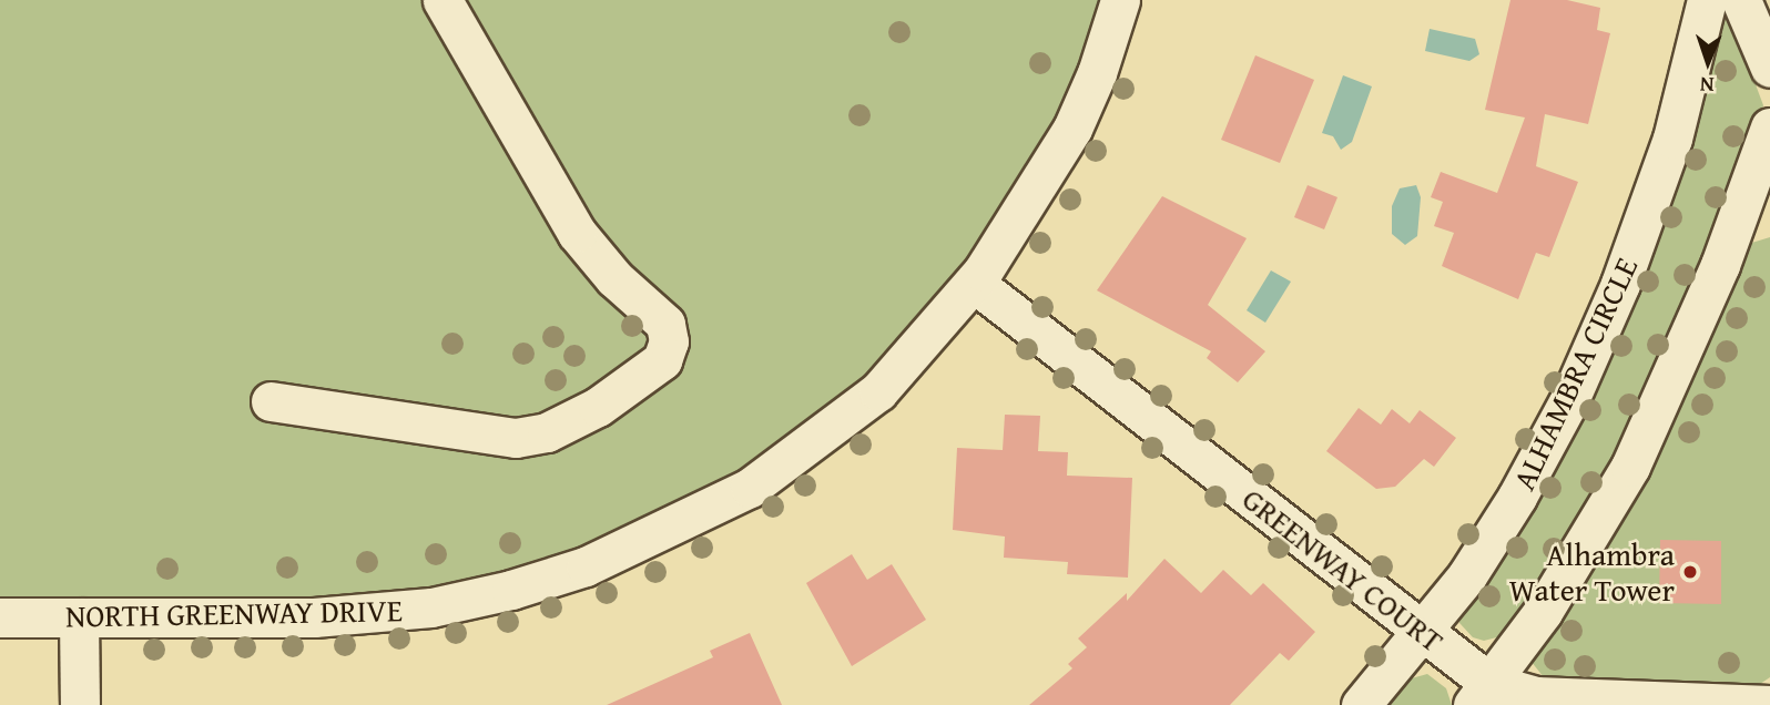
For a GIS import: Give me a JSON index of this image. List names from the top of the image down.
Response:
{
  "streets": {
    "street": ["ALHAMBRA CIRCLE", "GREENWAY COURT", "NORTH GREENWAY DRIVE"]
  },
  "crossings": [
    ["ALHAMBRA CIRCLE", "GREENWAY COURT"],
    ["GREENWAY COURT", "NORTH GREENWAY DRIVE"]
  ],
  "places": ["Alhambra Water Tower"],
  "north": "bottom"
}
